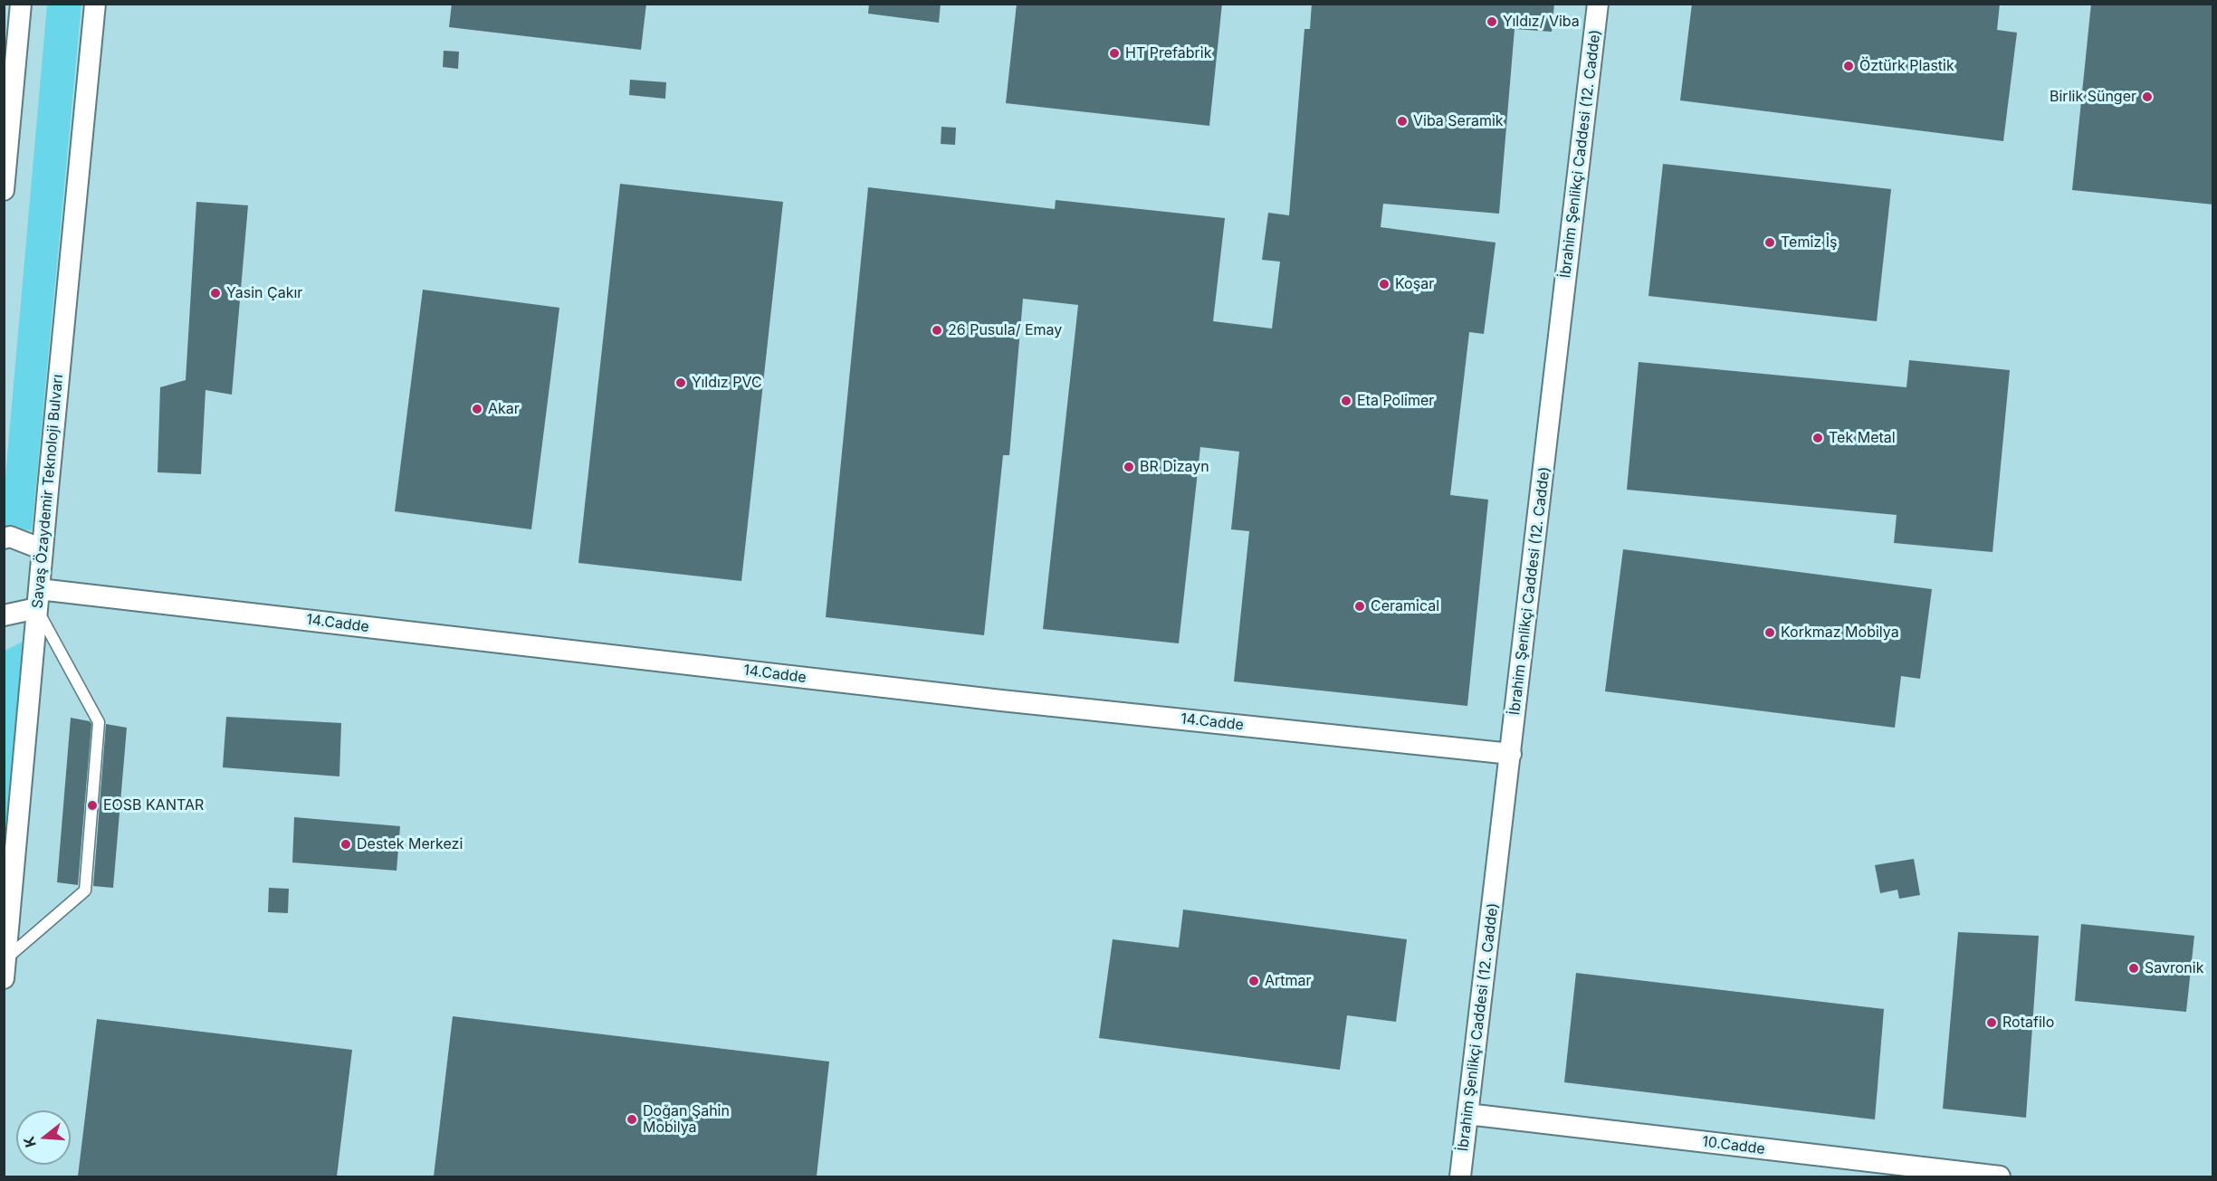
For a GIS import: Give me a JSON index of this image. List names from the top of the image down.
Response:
{
  "streets": {
    "street": [
      "İbrahim Şenlikçi Caddesi (12. Cadde)",
      "Savaş Özaydemir Teknoloji Bulvarı",
      "14.Cadde",
      "10.Cadde"
    ]
  },
  "crossings": [
    ["İbrahim Şenlikçi Caddesi (12. Cadde)", "14.Cadde"],
    ["İbrahim Şenlikçi Caddesi (12. Cadde)", "10.Cadde"],
    ["Savaş Özaydemir Teknoloji Bulvarı", "14.Cadde"]
  ],
  "places": [
    "Yıldız/ Viba",
    "HT Prefabrik",
    "Öztürk Plastik",
    "Birlik Sünger",
    "Viba Seramik",
    "Temiz İş",
    "Koşar",
    "Yasin Çakır",
    "26 Pusula/ Emay",
    "Yıldız PVC",
    "Eta Polimer",
    "Akar",
    "Tek Metal",
    "BR Dizayn",
    "Ceramical",
    "Korkmaz Mobilya",
    "EOSB KANTAR",
    "Destek Merkezi",
    "Savronik",
    "Artmar",
    "Rotafilo",
    "Doğan Şahin Mobilya"
  ],
  "north": "left"
}
